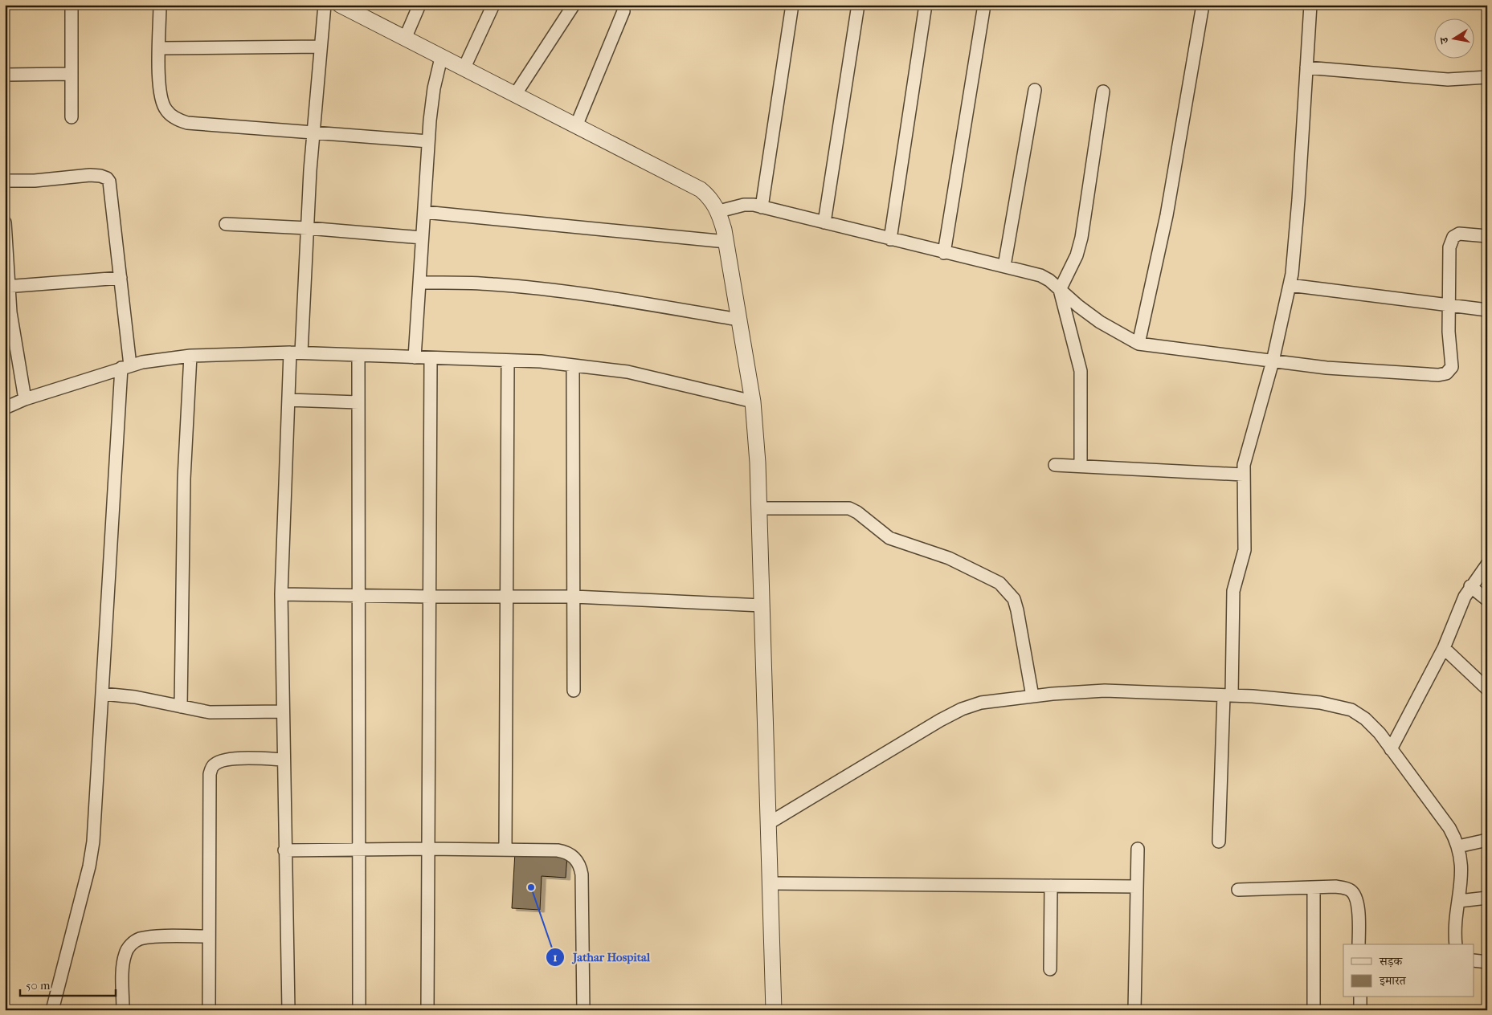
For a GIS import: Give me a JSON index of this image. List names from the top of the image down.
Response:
{
  "places": ["Jathar Hospital"],
  "legend": ["सड़क", "इमारत"],
  "scale_bar": "50 m",
  "north": "left"
}
